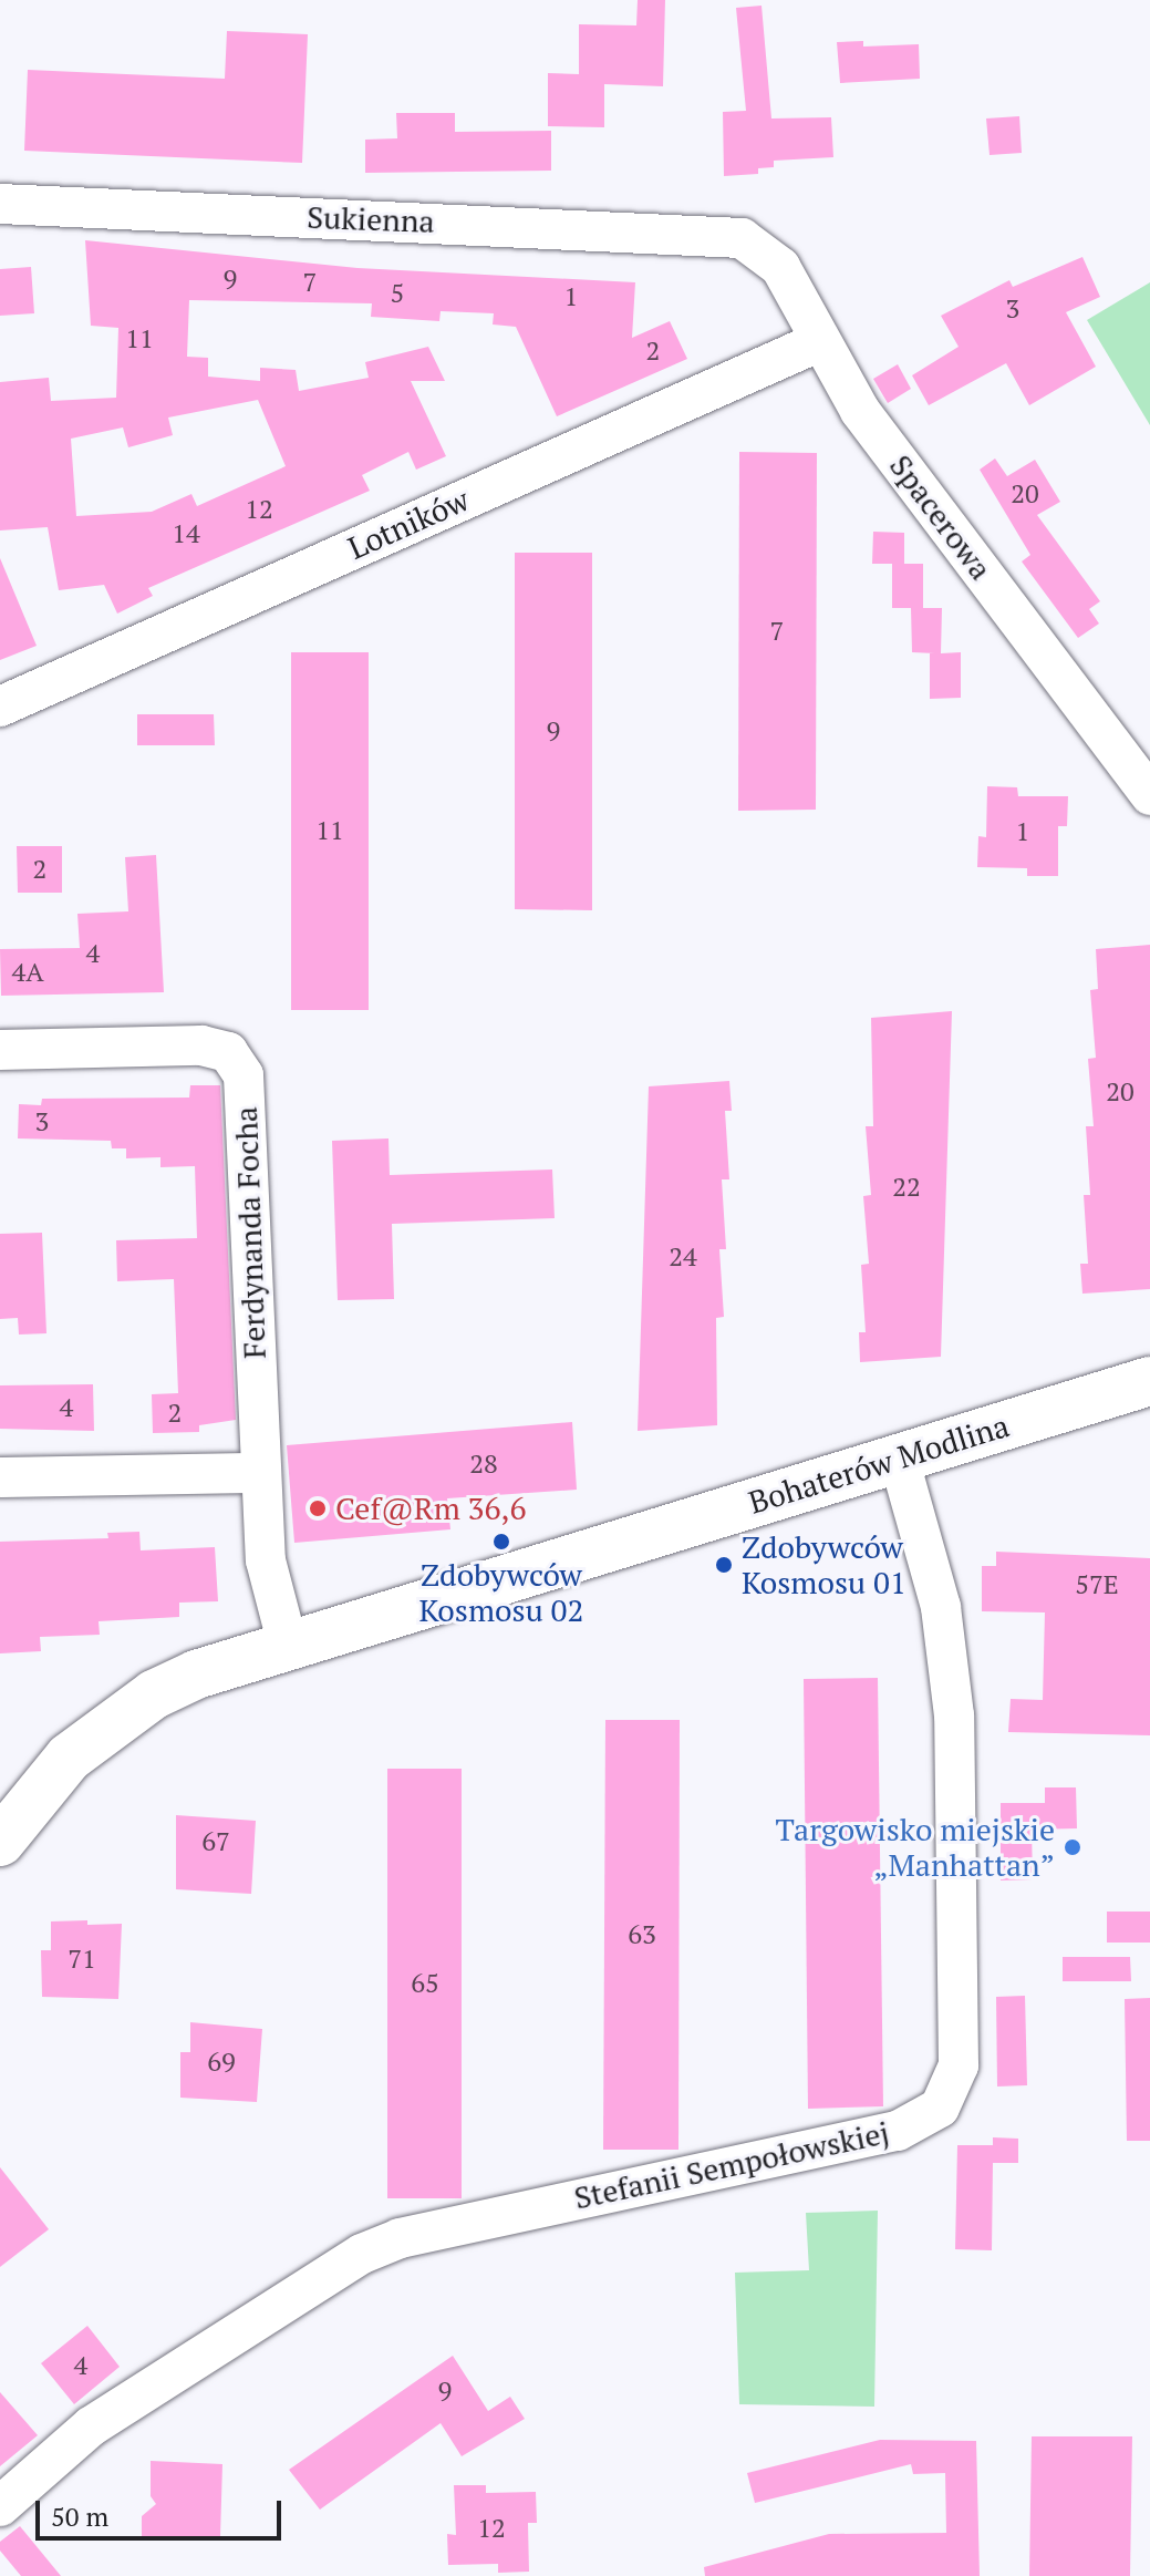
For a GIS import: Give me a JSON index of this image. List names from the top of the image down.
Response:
{
  "streets": {
    "main road": ["Bohaterów Modlina"],
    "street": [
      "Sukienna",
      "Spacerowa",
      "Lotników",
      "Ferdynanda Focha",
      "Stefanii Sempołowskiej"
    ]
  },
  "crossings": [
    ["Sukienna", "Spacerowa"],
    ["Spacerowa", "Lotników"],
    ["Ferdynanda Focha", "Bohaterów Modlina"],
    ["Bohaterów Modlina", "Stefanii Sempołowskiej"]
  ],
  "places": [
    "Cef@Rm 36,6",
    "Zdobywców Kosmosu 02",
    "Zdobywców Kosmosu 01",
    "Targowisko miejskie „Manhattan”"
  ],
  "house_numbers": [
    "9",
    "7",
    "5",
    "1",
    "3",
    "11",
    "2",
    "20",
    "12",
    "14",
    "7",
    "9",
    "11",
    "1",
    "2",
    "4",
    "4A",
    "20",
    "3",
    "22",
    "24",
    "4",
    "2",
    "28",
    "57E",
    "67",
    "63",
    "71",
    "65",
    "69",
    "4",
    "9",
    "12"
  ],
  "scale_bar": "50 m"
}
